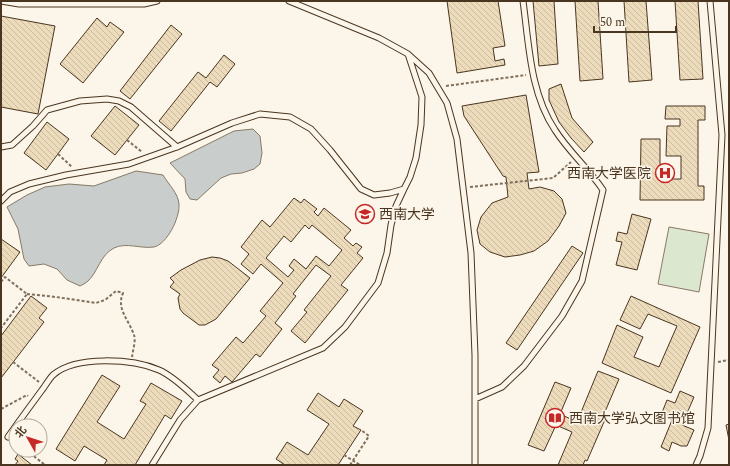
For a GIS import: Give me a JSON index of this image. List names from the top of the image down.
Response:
{
  "places": {
    "hospital": ["西南大学医院"],
    "school or university": ["西南大学"],
    "library": ["西南大学弘文图书馆"]
  },
  "scale_bar": "50 m",
  "north": "top left"
}
